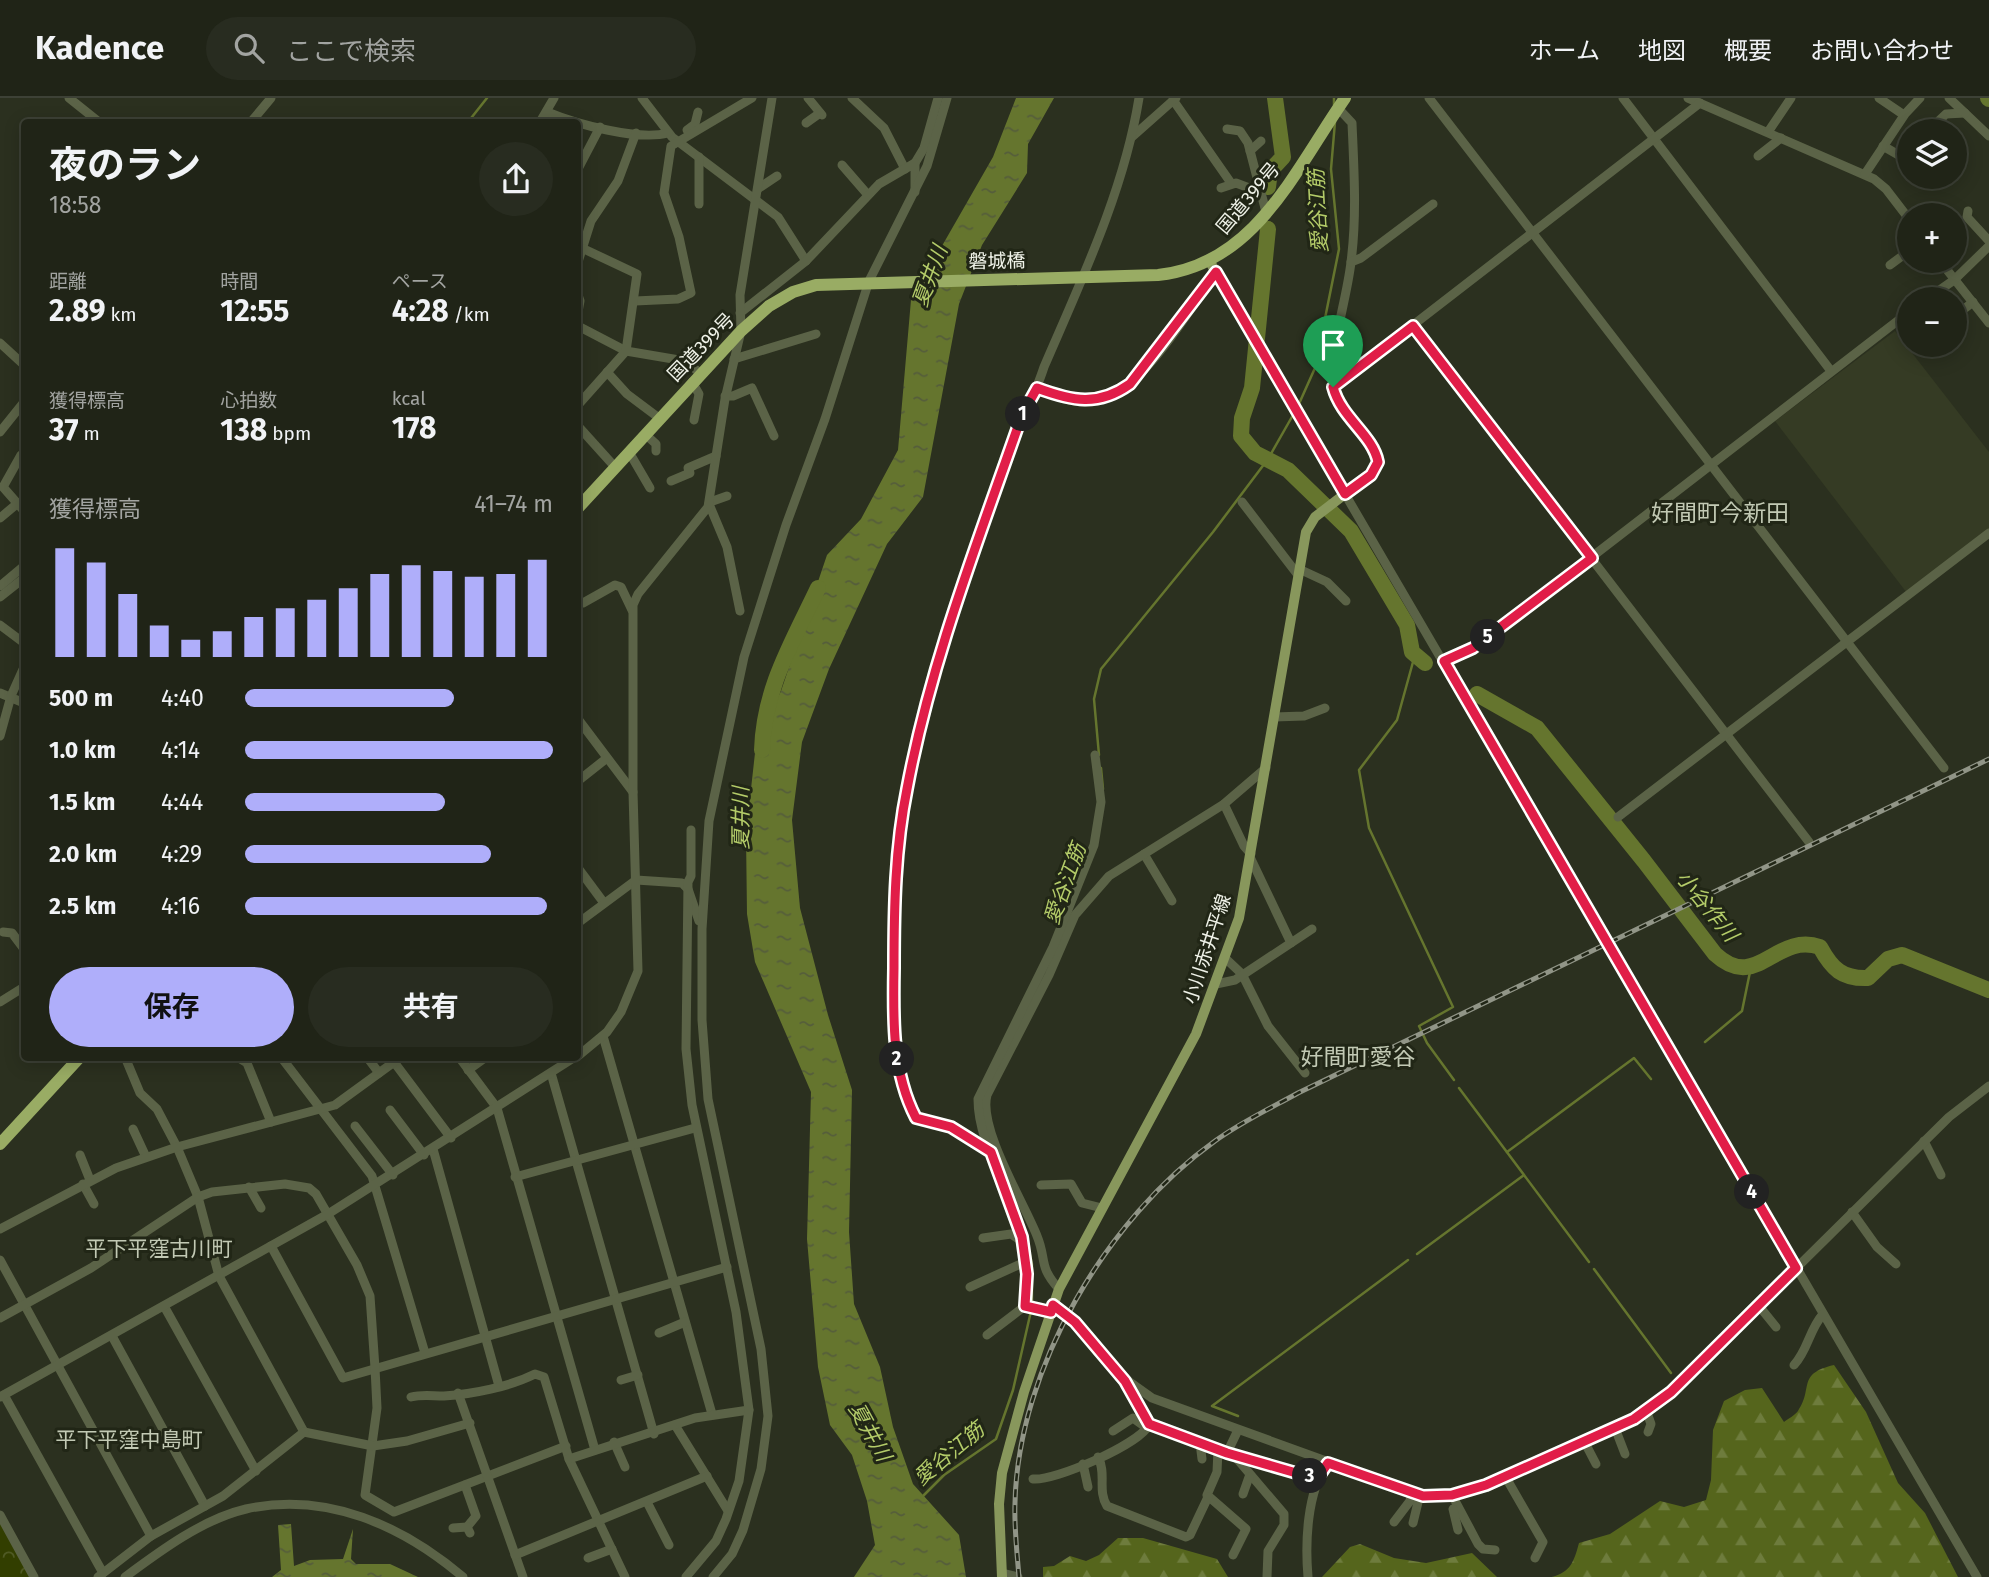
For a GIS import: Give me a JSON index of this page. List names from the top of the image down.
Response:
{
  "streets": {
    "highway": ["国道399号", "磐城橋"],
    "main road": ["小川赤井平線"]
  },
  "crossings": [
    ["国道399号", "磐城橋"]
  ],
  "districts": [
    "好間町今新田",
    "好間町愛谷",
    "平下平窪古川町",
    "平下平窪中島町"
  ],
  "water": ["愛谷江筋", "夏井川", "小谷作川"],
  "page": {
    "header": "Kadence",
    "search": "ここで検索",
    "nav": [
      "ホーム",
      "地図",
      "概要",
      "お問い合わせ"
    ],
    "map_buttons": ["+", "−"],
    "heading": ["夜のラン", "18:58"],
    "stats": [
      ["距離", "2.89 km"],
      ["時間", "12:55"],
      ["ペース", "4:28 /km"],
      ["獲得標高", "37 m"],
      ["心拍数", "138 bpm"],
      ["kcal", "178"]
    ],
    "pins": [
      "1",
      "5",
      "2",
      "4",
      "3"
    ],
    "chart": ["獲得標高", "41–74 m"],
    "list": [
      {
        "name": "500 m",
        "note": "4:40"
      },
      {
        "name": "1.0 km",
        "note": "4:14"
      },
      {
        "name": "1.5 km",
        "note": "4:44"
      },
      {
        "name": "2.0 km",
        "note": "4:29"
      },
      {
        "name": "2.5 km",
        "note": "4:16"
      }
    ],
    "buttons": ["保存", "共有"]
  }
}
